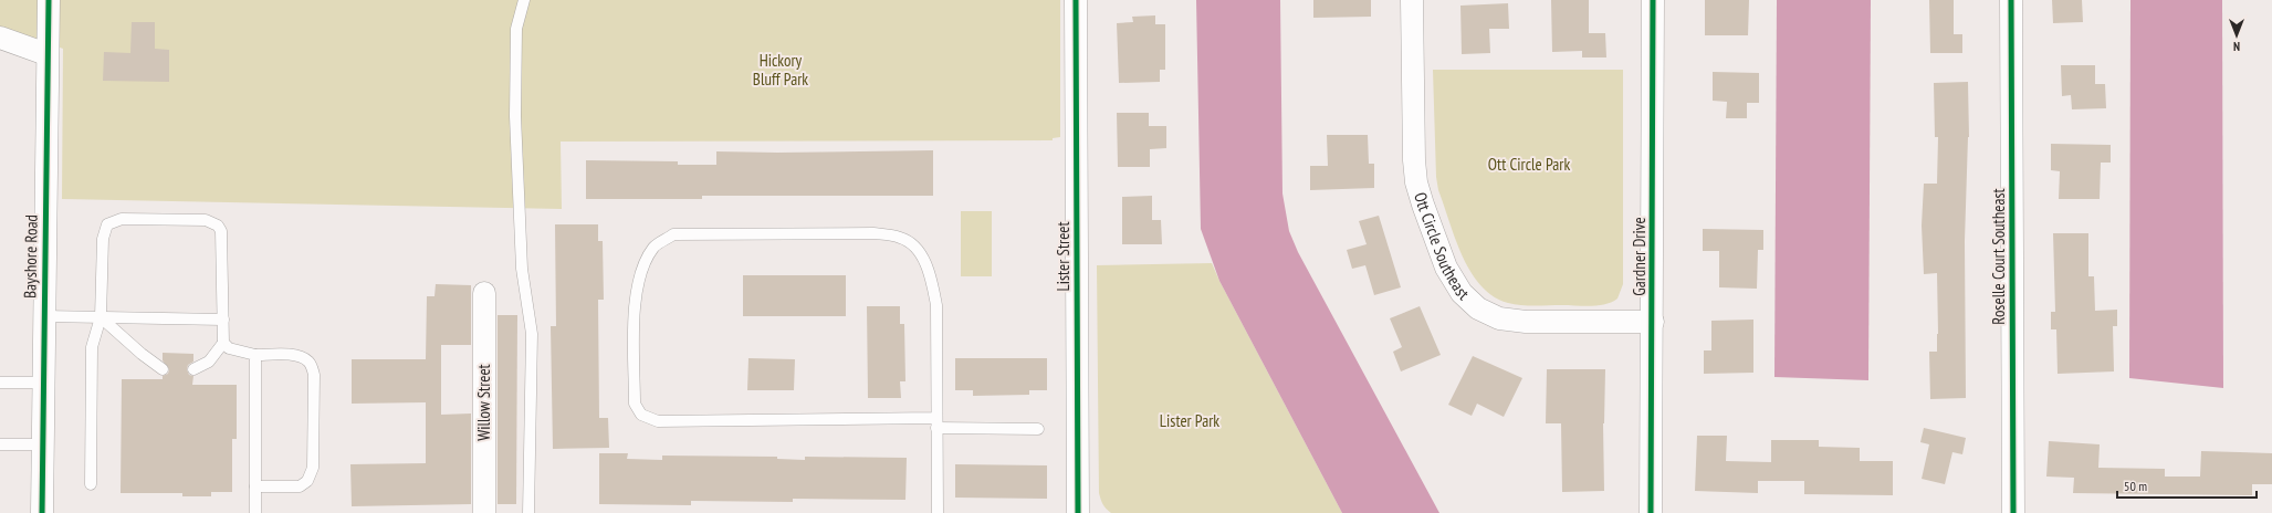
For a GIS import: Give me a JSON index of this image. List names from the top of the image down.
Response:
{
  "streets": {
    "street": [
      "Ott Circle Southeast",
      "Bayshore Road",
      "Lister Street",
      "Gardner Drive",
      "Roselle Court Southeast",
      "Willow Street"
    ]
  },
  "crossings": [
    ["Ott Circle Southeast", "Gardner Drive"]
  ],
  "parks": ["Hickory Bluff Park", "Ott Circle Park", "Lister Park"],
  "scale_bar": "50 m",
  "north": "bottom"
}
